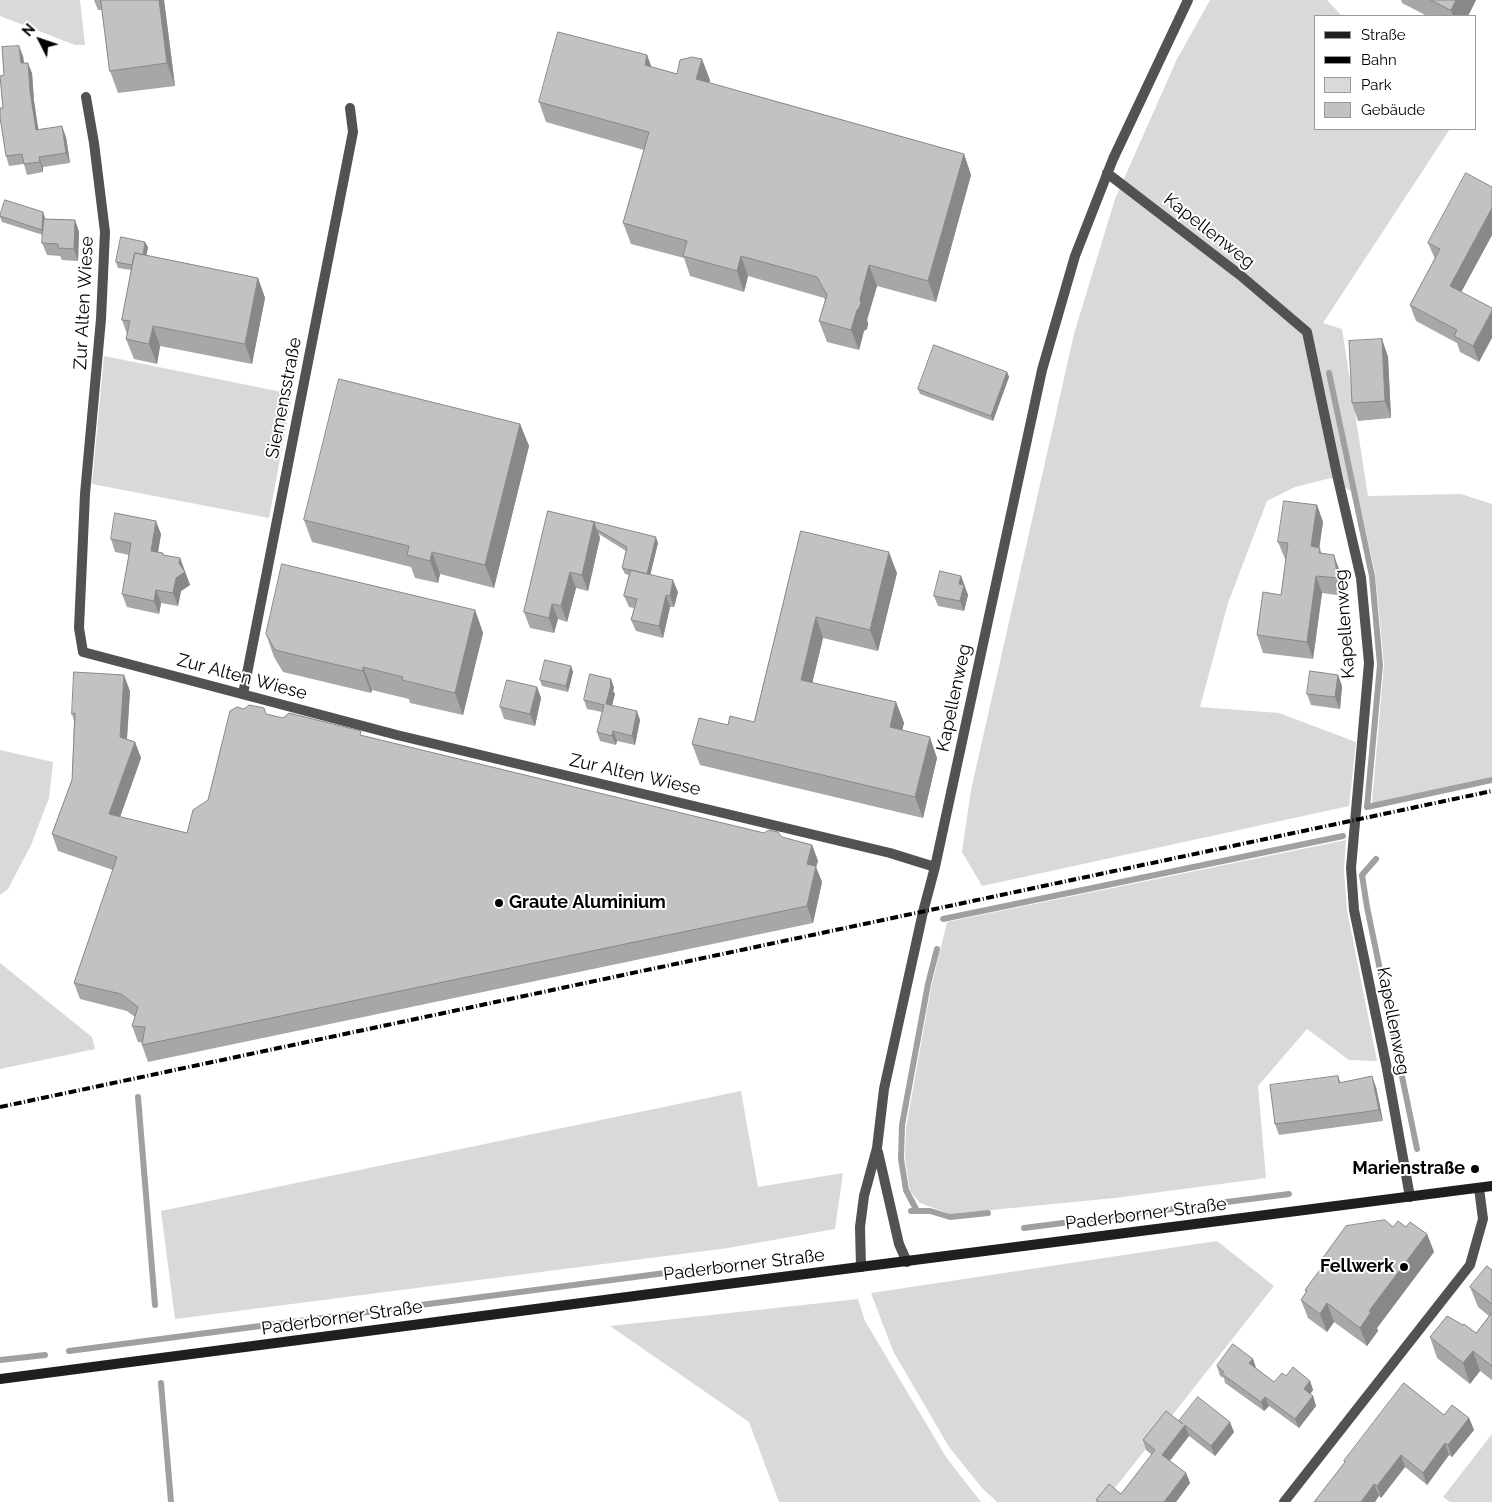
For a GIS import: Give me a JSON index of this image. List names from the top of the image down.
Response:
{
  "streets": {
    "main road": ["Paderborner Straße"],
    "street": ["Kapellenweg", "Zur Alten Wiese", "Siemensstraße"]
  },
  "crossings": [
    ["Kapellenweg", "Zur Alten Wiese"],
    ["Kapellenweg", "Paderborner Straße"],
    ["Zur Alten Wiese", "Siemensstraße"]
  ],
  "places": ["Graute Aluminium", "Marienstraße", "Fellwerk"],
  "legend": [
    "Straße",
    "Bahn",
    "Park",
    "Gebäude"
  ],
  "north": "top left"
}
